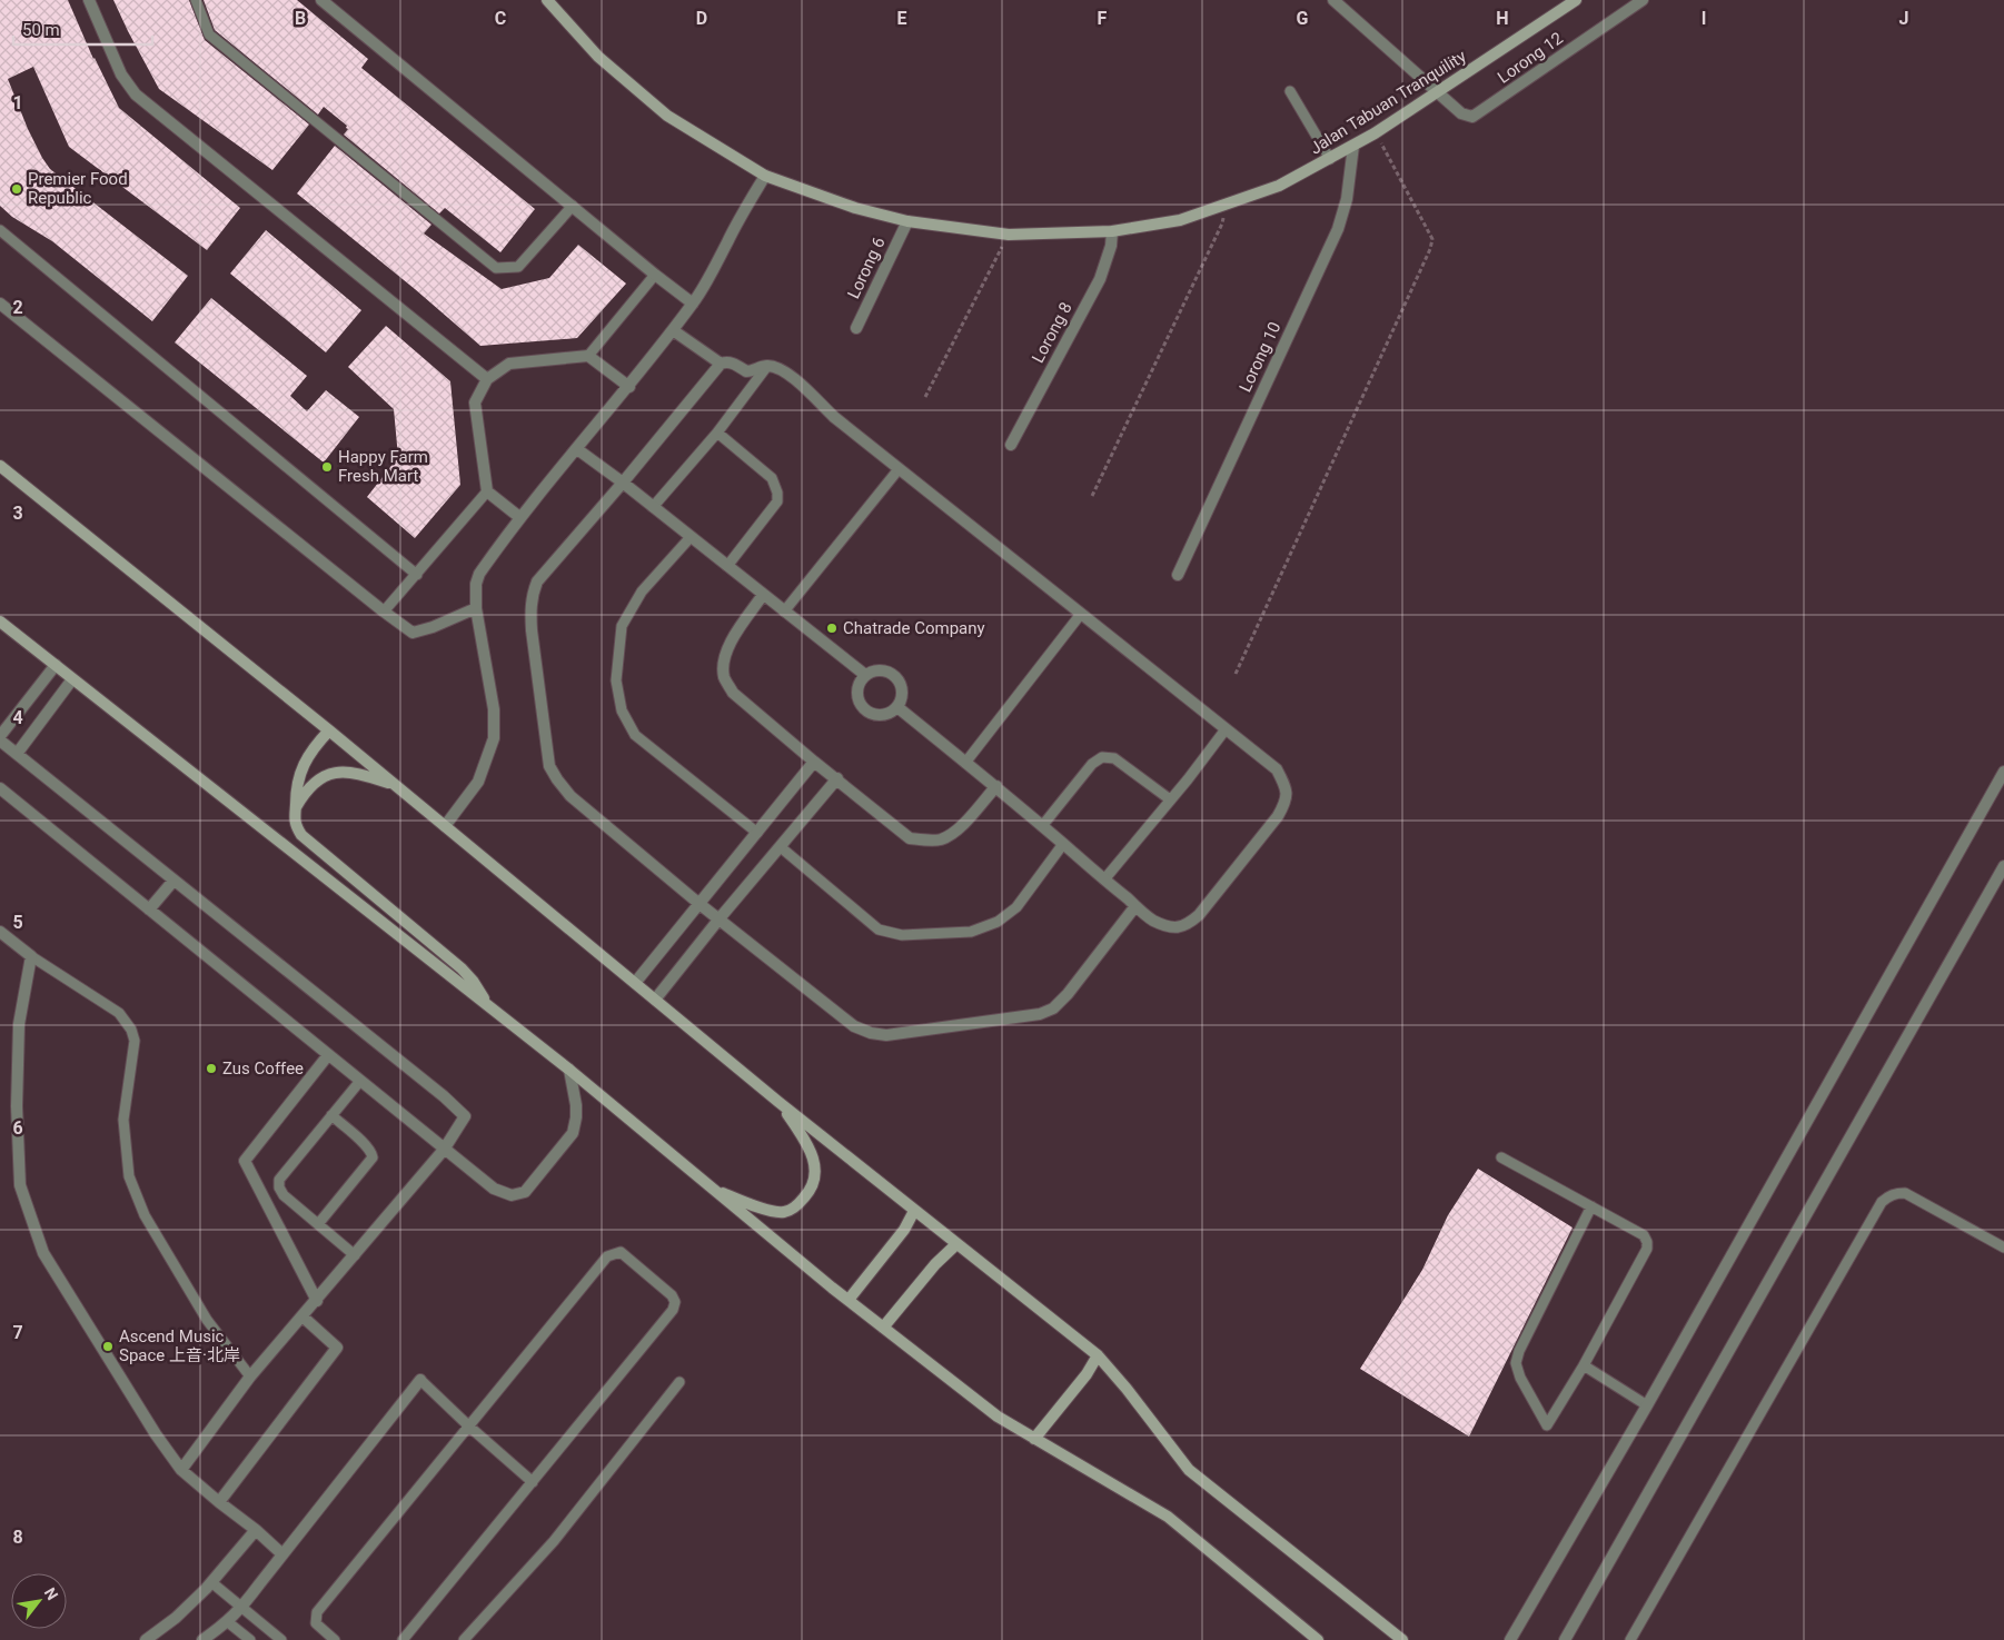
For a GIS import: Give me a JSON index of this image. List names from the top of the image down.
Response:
{
  "streets": {
    "street": [
      "Lorong 12",
      "Jalan Tabuan Tranquility",
      "Lorong 6",
      "Lorong 8",
      "Lorong 10"
    ]
  },
  "crossings": [
    ["Lorong 12", "Jalan Tabuan Tranquility"],
    ["Jalan Tabuan Tranquility", "Lorong 6"],
    ["Jalan Tabuan Tranquility", "Lorong 8"],
    ["Jalan Tabuan Tranquility", "Lorong 10"]
  ],
  "places": [
    "Premier Food Republic",
    "Happy Farm Fresh Mart",
    "Chatrade Company",
    "Zus Coffee",
    "Ascend Music Space 上音·北岸"
  ],
  "scale_bar": "50 m",
  "north": "top right",
  "grid": {
    "columns": [
      "B",
      "C",
      "D",
      "E",
      "F",
      "G",
      "H",
      "I",
      "J"
    ],
    "rows": [
      "1",
      "2",
      "3",
      "4",
      "5",
      "6",
      "7",
      "8"
    ]
  }
}
